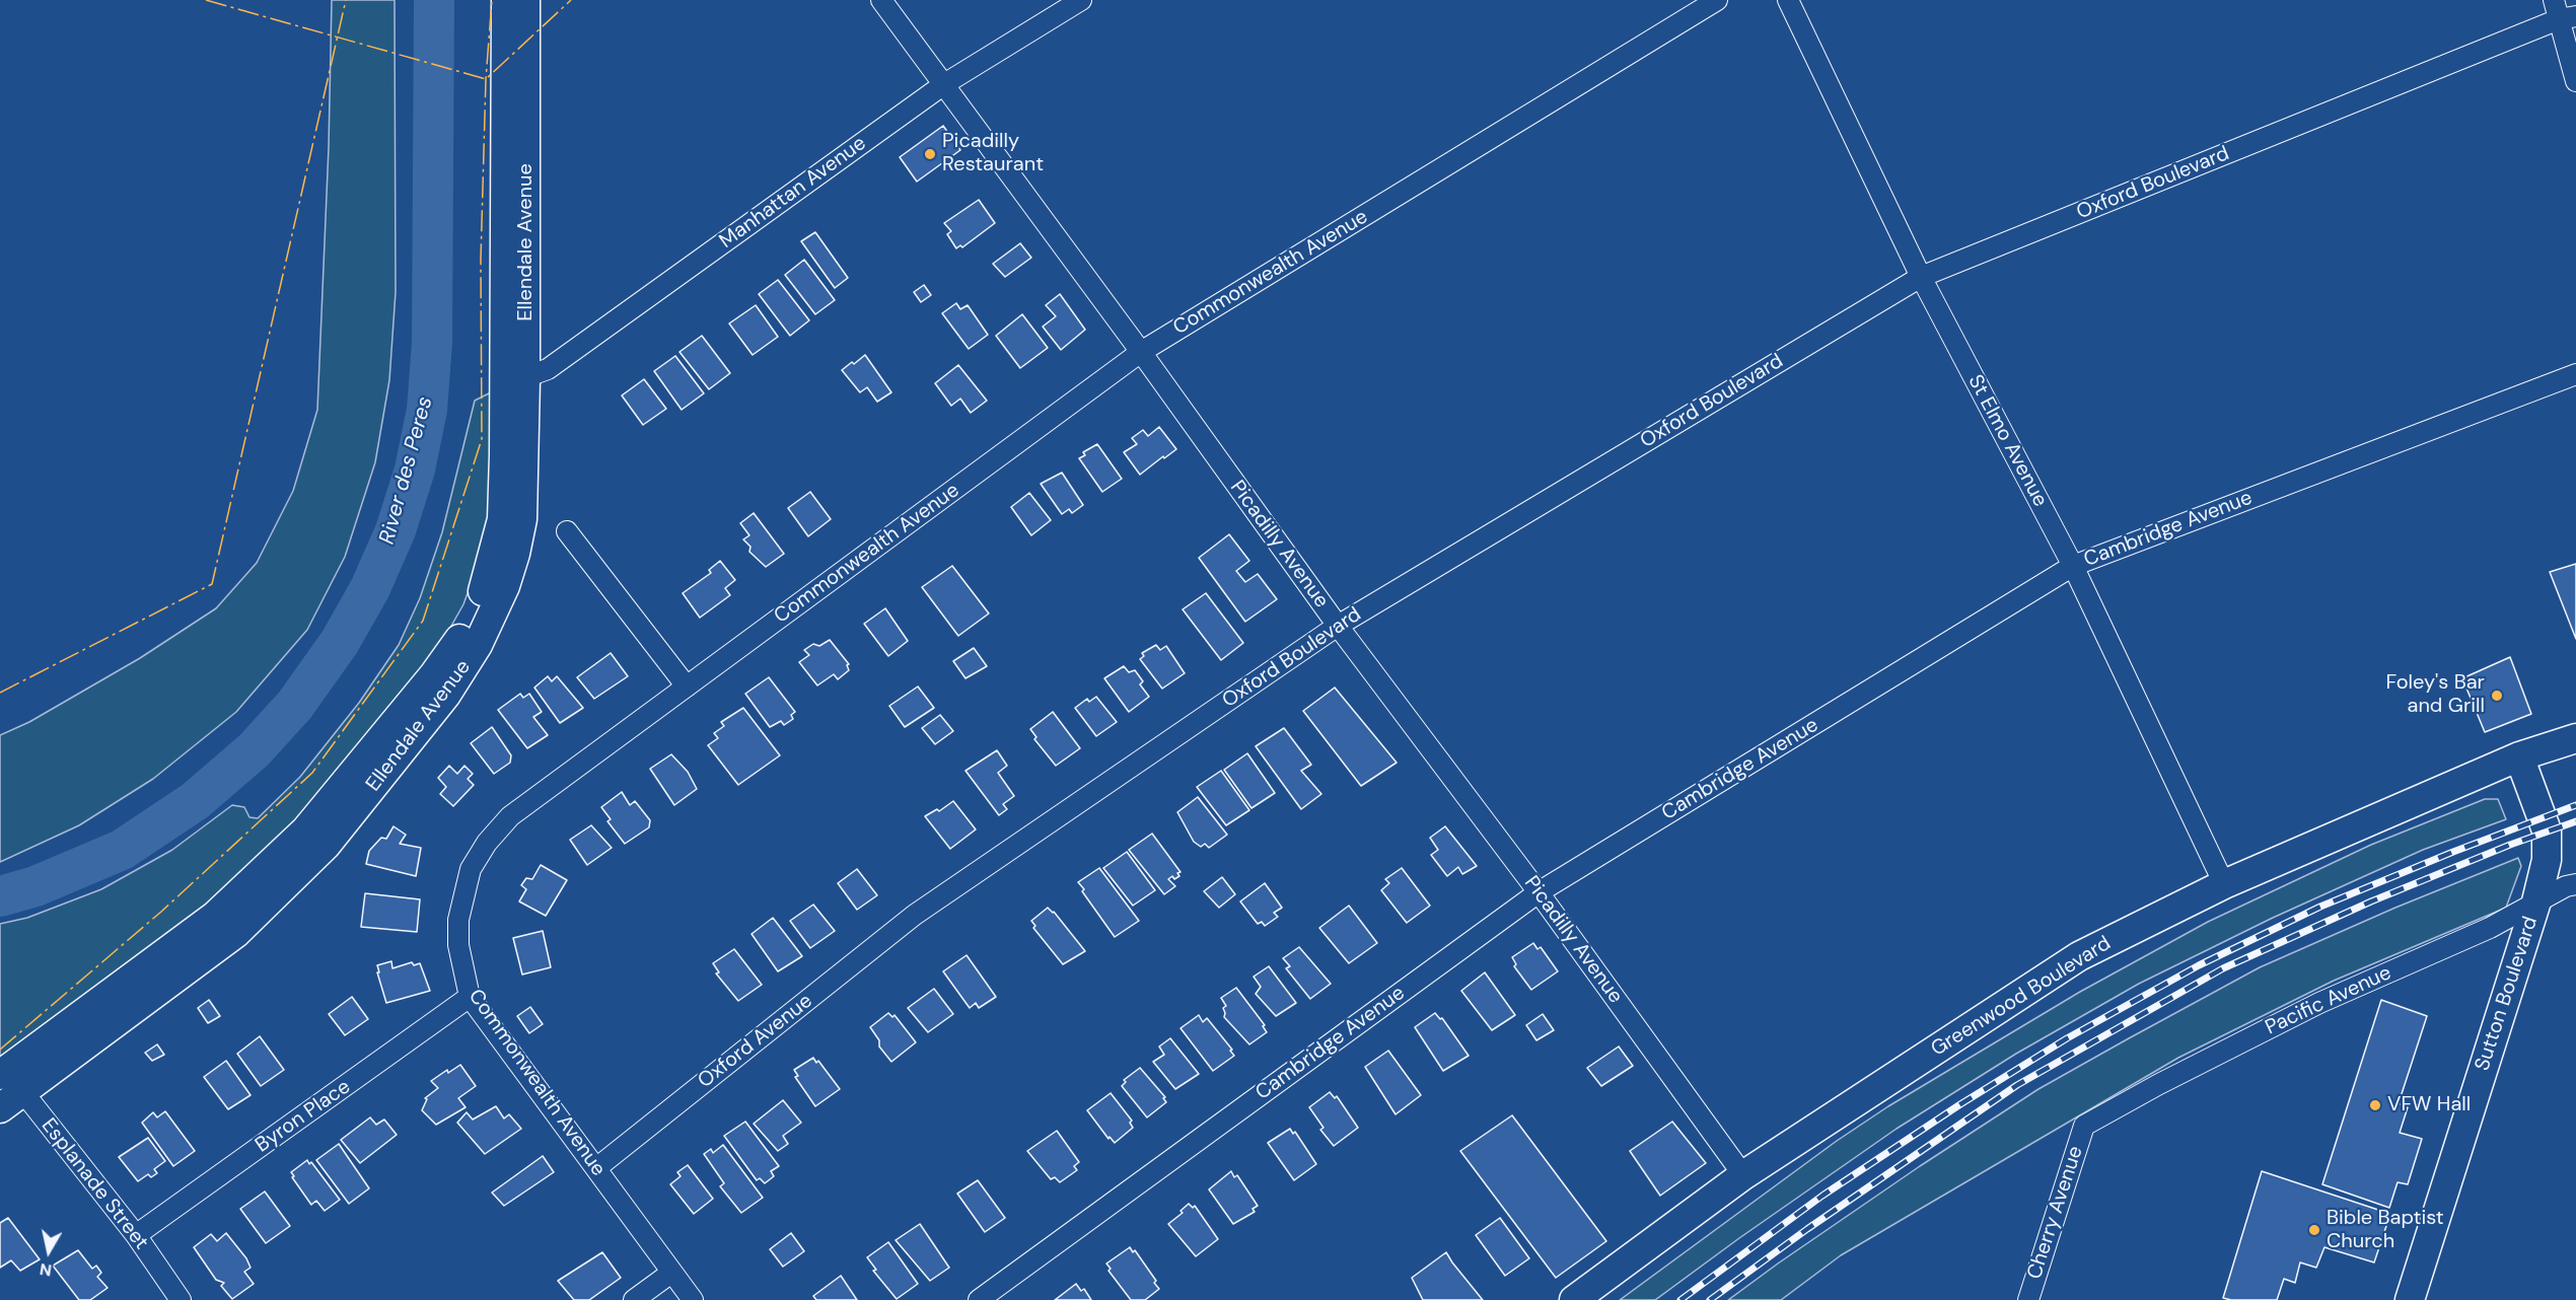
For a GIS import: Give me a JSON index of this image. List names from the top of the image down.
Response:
{
  "streets": {
    "street": [
      "Oxford Boulevard",
      "Manhattan Avenue",
      "Ellendale Avenue",
      "Commonwealth Avenue",
      "St Elmo Avenue",
      "Cambridge Avenue",
      "Picadilly Avenue",
      "Sutton Boulevard",
      "Greenwood Boulevard",
      "Pacific Avenue",
      "Oxford Avenue",
      "Byron Place",
      "Esplanade Street",
      "Cherry Avenue"
    ]
  },
  "crossings": [
    ["Oxford Boulevard", "St Elmo Avenue"],
    ["Oxford Boulevard", "Picadilly Avenue"],
    ["Oxford Boulevard", "Oxford Avenue"],
    ["Manhattan Avenue", "Ellendale Avenue"],
    ["Manhattan Avenue", "Picadilly Avenue"],
    ["Ellendale Avenue", "Esplanade Street"],
    ["Commonwealth Avenue", "Picadilly Avenue"],
    ["Commonwealth Avenue", "Oxford Avenue"],
    ["Commonwealth Avenue", "Byron Place"],
    ["St Elmo Avenue", "Cambridge Avenue"],
    ["St Elmo Avenue", "Greenwood Boulevard"],
    ["Cambridge Avenue", "Picadilly Avenue"],
    ["Picadilly Avenue", "Greenwood Boulevard"],
    ["Sutton Boulevard", "Greenwood Boulevard"],
    ["Sutton Boulevard", "Pacific Avenue"],
    ["Pacific Avenue", "Cherry Avenue"],
    ["Byron Place", "Esplanade Street"]
  ],
  "water": ["River des Peres"],
  "places": [
    "Picadilly Restaurant",
    "Foley's Bar and Grill",
    "VFW Hall",
    "Bible Baptist Church"
  ],
  "north": "bottom"
}
